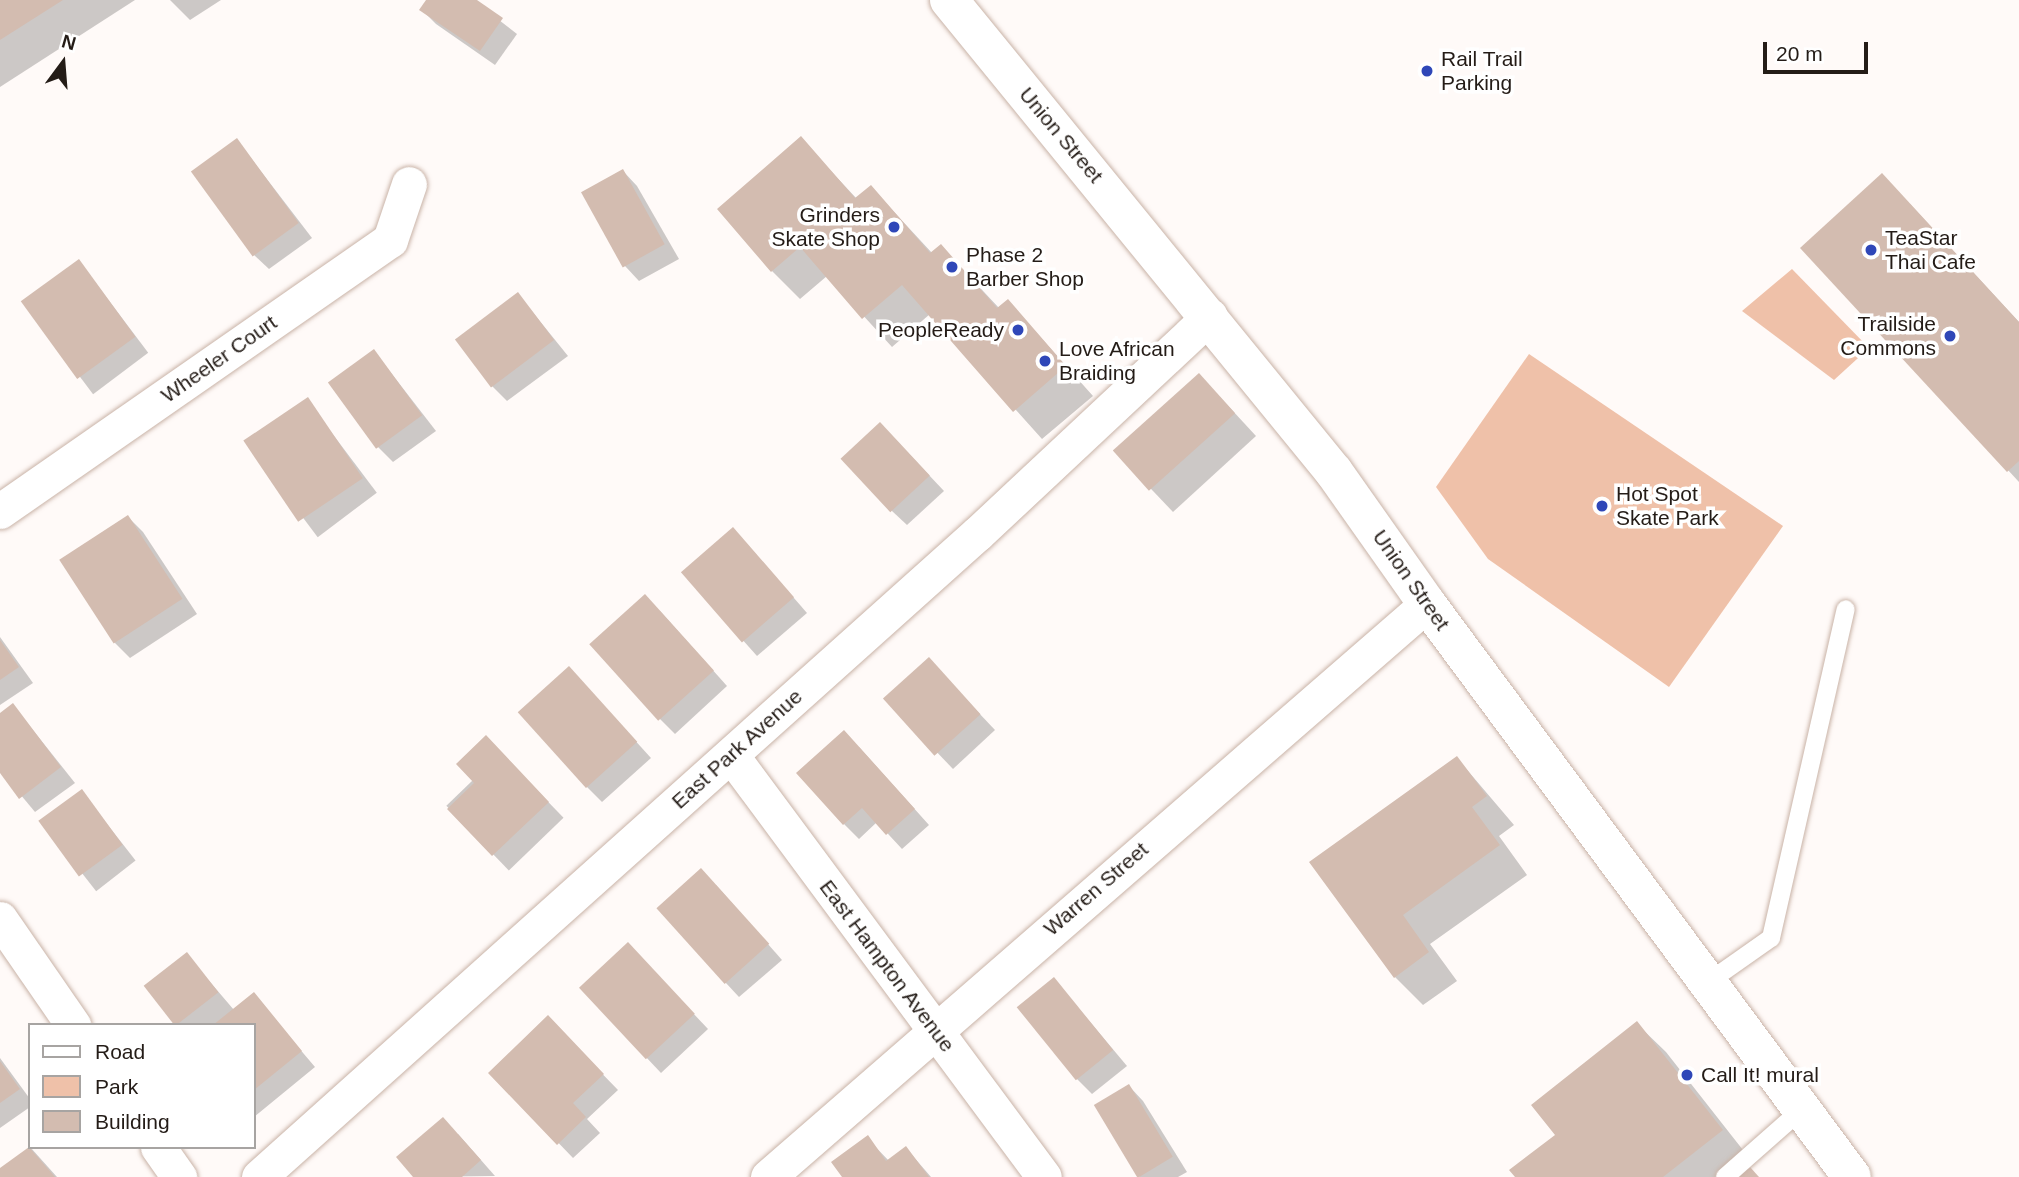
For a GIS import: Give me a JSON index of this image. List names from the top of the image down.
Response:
{
  "streets": {
    "main road": ["Union Street"],
    "street": [
      "Wheeler Court",
      "East Park Avenue",
      "Warren Street",
      "East Hampton Avenue"
    ]
  },
  "crossings": [
    ["Union Street", "East Park Avenue"],
    ["Union Street", "Warren Street"],
    ["East Park Avenue", "East Hampton Avenue"],
    ["Warren Street", "East Hampton Avenue"]
  ],
  "places": [
    "Rail Trail Parking",
    "Grinders Skate Shop",
    "TeaStar Thai Cafe",
    "Phase 2 Barber Shop",
    "PeopleReady",
    "Trailside Commons",
    "Love African Braiding",
    "Hot Spot Skate Park",
    "Call It! mural"
  ],
  "legend": ["Road", "Park", "Building"],
  "scale_bar": "20 m",
  "north": "top"
}
